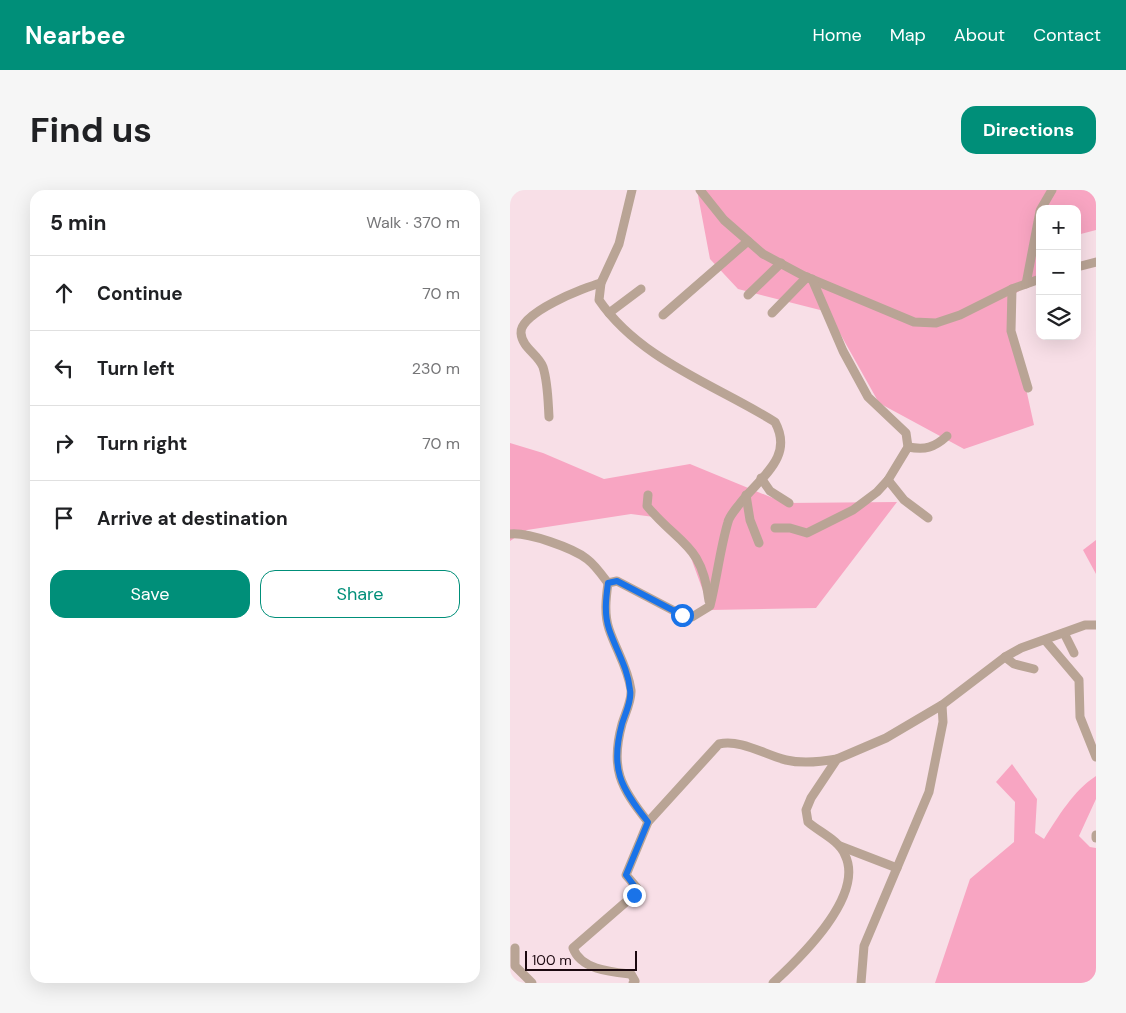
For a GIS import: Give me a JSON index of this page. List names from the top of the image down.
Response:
{
  "scale_bar": "100 m",
  "page": {
    "header": "Nearbee",
    "nav": [
      "Home",
      "Map",
      "About",
      "Contact"
    ],
    "buttons": [
      "Directions",
      ["Save", "Share"]
    ],
    "title": "Find us",
    "heading": ["5 min", "Walk · 370 m"],
    "map_buttons": ["+", "−"],
    "list": [
      ["Continue", "70 m"],
      ["Turn left", "230 m"],
      ["Turn right", "70 m"],
      "Arrive at destination"
    ],
    "scale": "100 m"
  }
}
